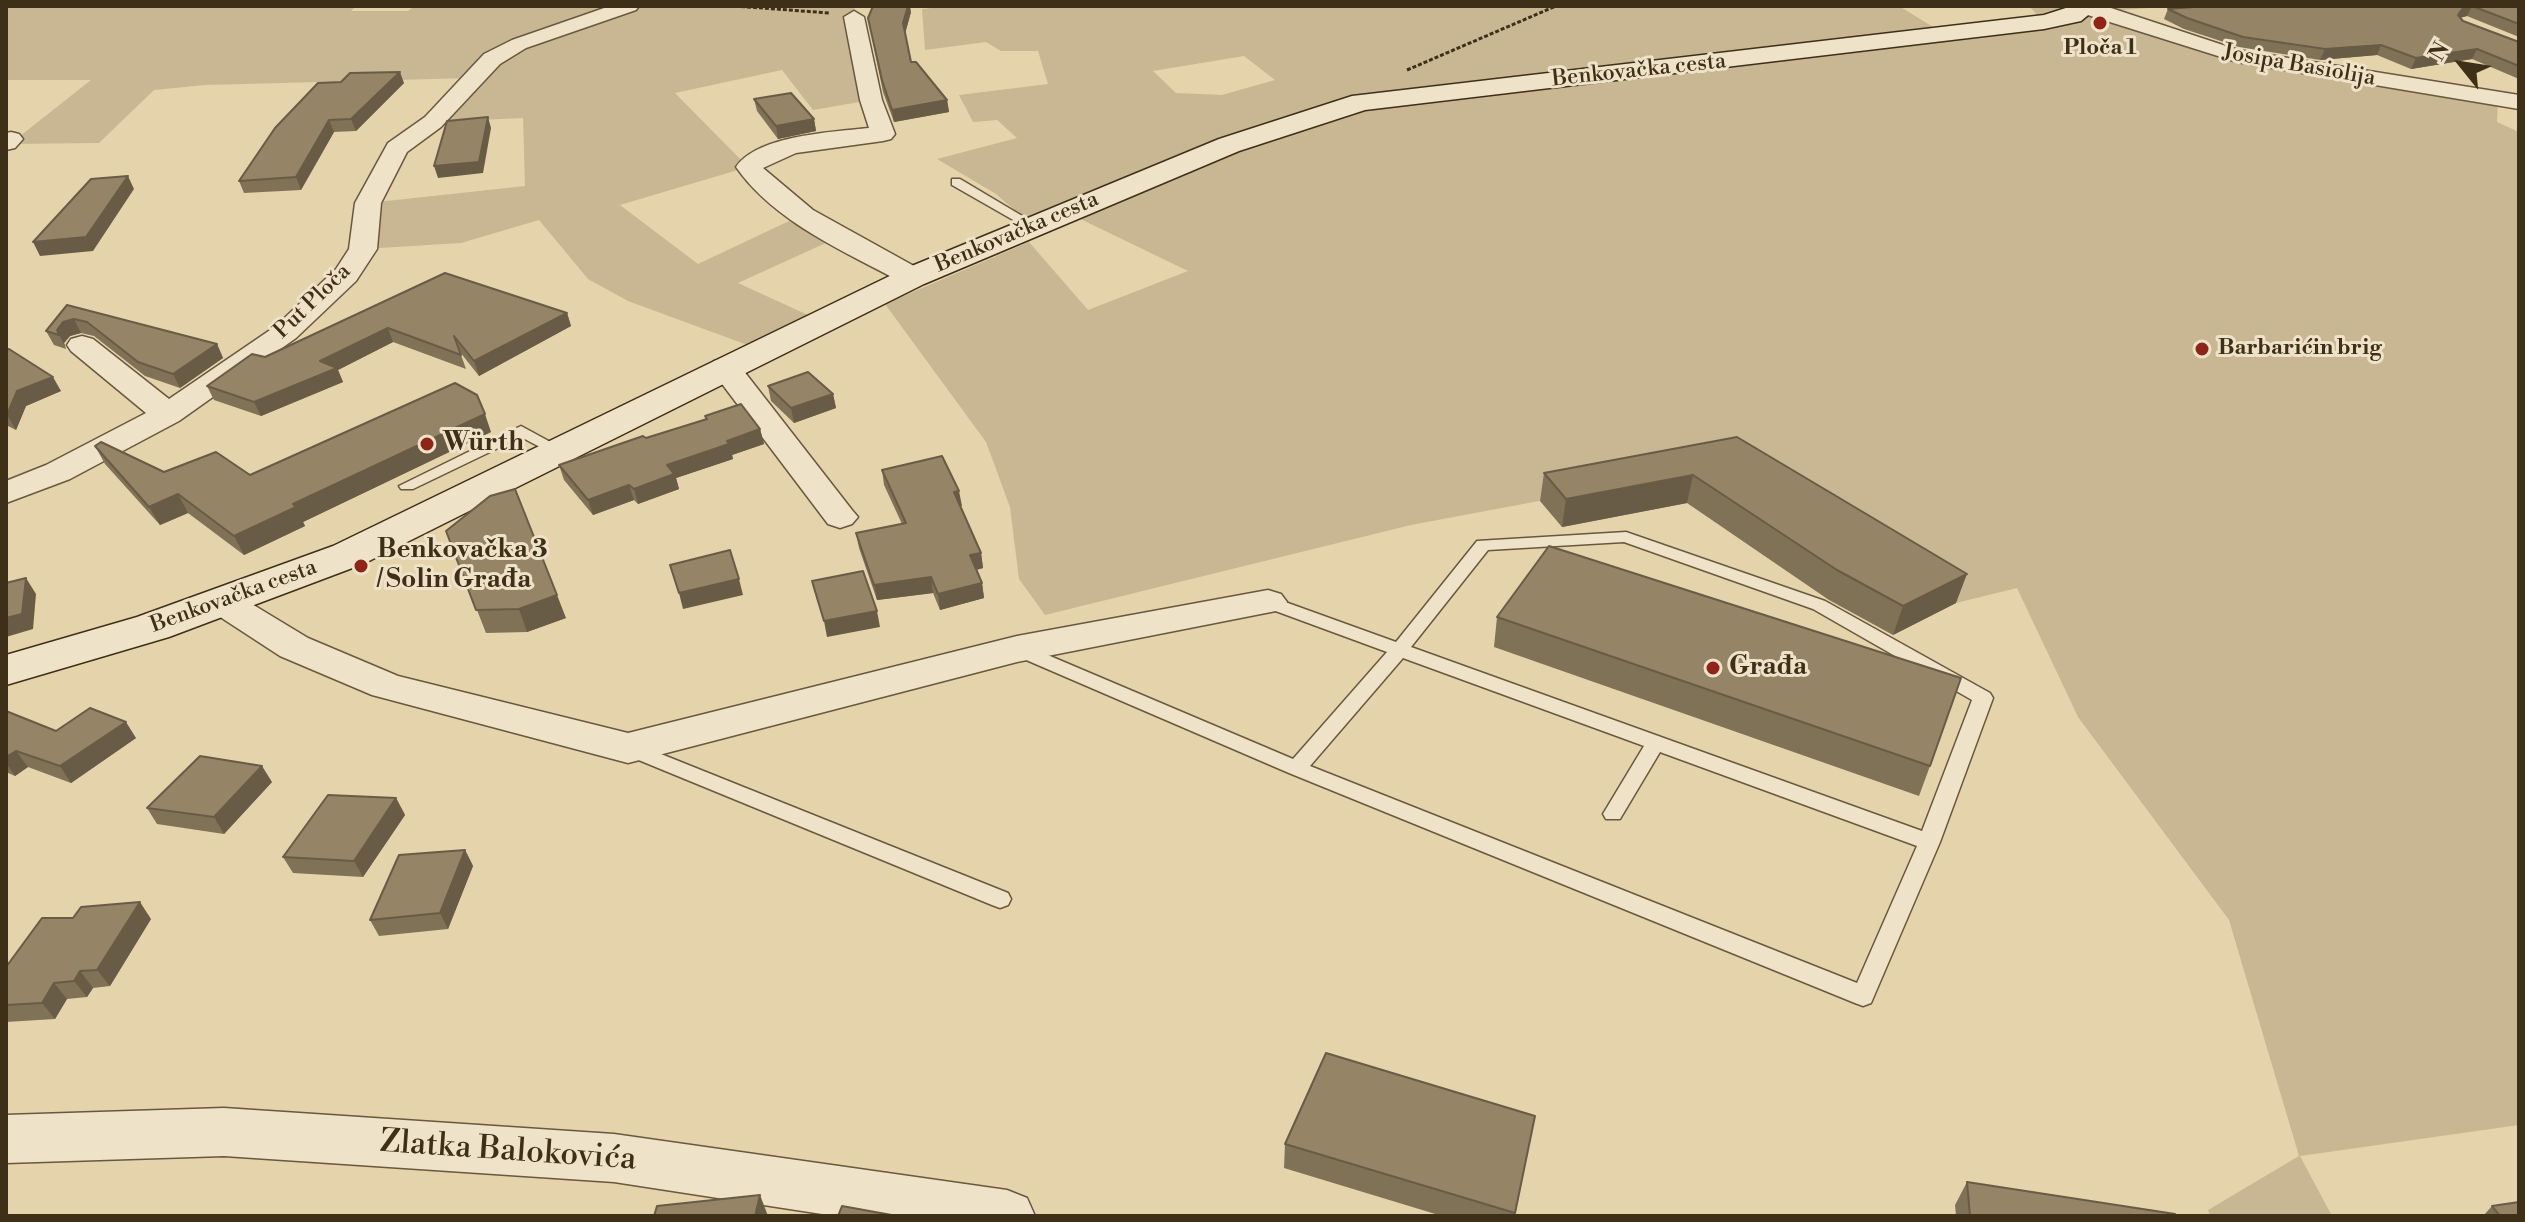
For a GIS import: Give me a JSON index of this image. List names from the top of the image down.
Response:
{
  "streets": {
    "main road": ["Benkovačka cesta"],
    "street": ["Josipa Basiolija", "Put Ploča", "Zlatka Balokovića"]
  },
  "crossings": [
    ["Josipa Basiolija", "Benkovačka cesta"]
  ],
  "places": [
    "Ploča 1",
    "Barbarićin brig",
    "Würth",
    "Benkovačka 3 / Solin Građa",
    "Građa"
  ],
  "north": "top left"
}
